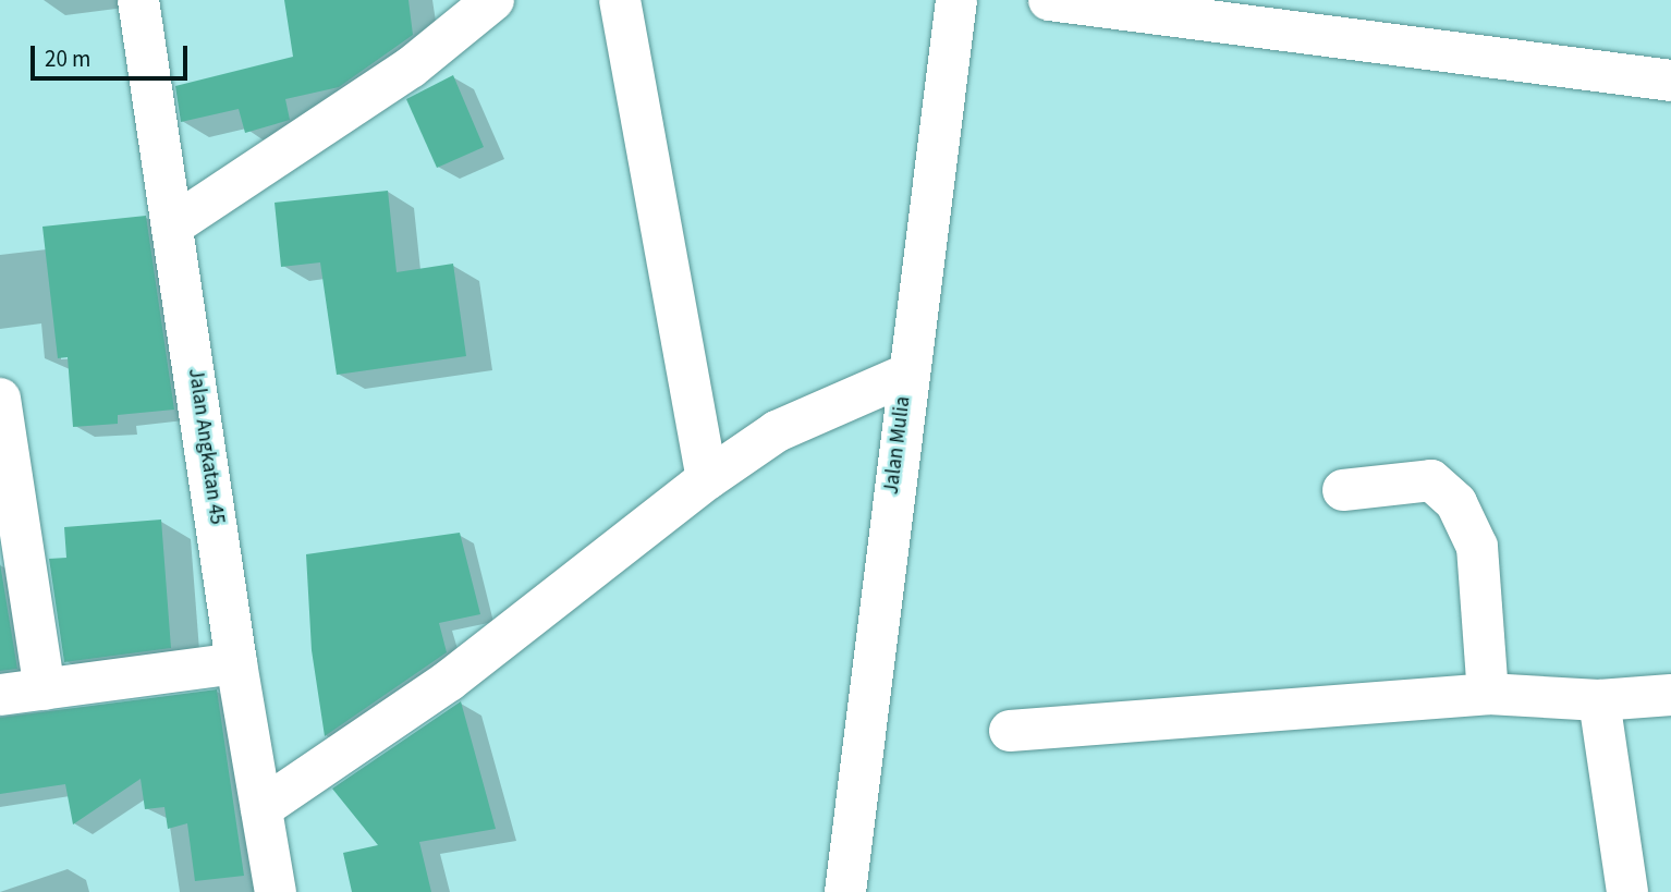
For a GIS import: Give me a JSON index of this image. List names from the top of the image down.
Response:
{
  "streets": {
    "street": ["Jalan Mulia", "Jalan Angkatan 45"]
  },
  "scale_bar": "20 m"
}
